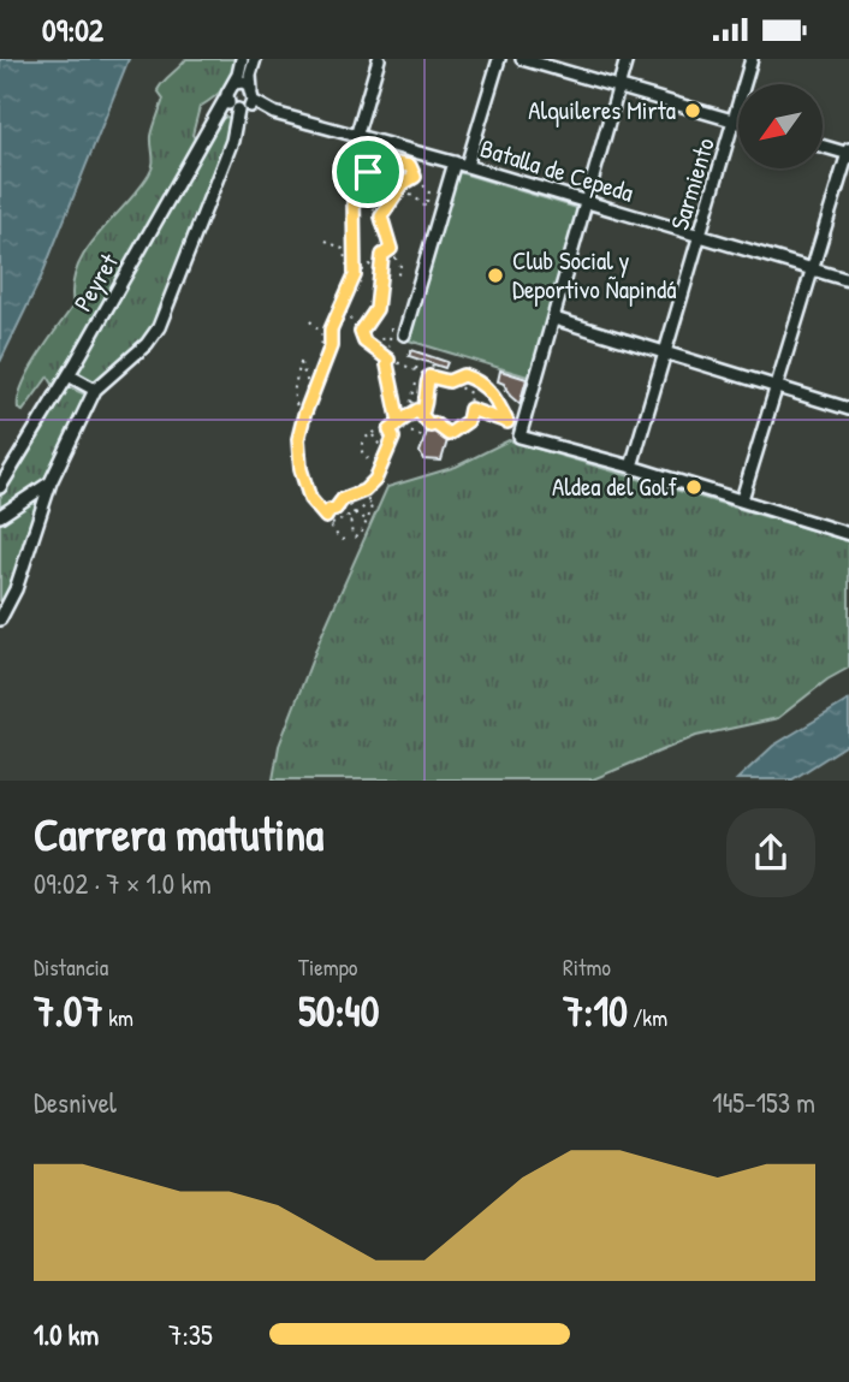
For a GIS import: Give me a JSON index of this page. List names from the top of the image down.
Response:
{
  "streets": {
    "street": ["Batalla de Cepeda", "Sarmiento", "Peyret"]
  },
  "crossings": [
    ["Batalla de Cepeda", "Sarmiento"],
    ["Batalla de Cepeda", "Peyret"]
  ],
  "places": ["Alquileres Mirta", "Club Social y Deportivo Ñapindá", "Aldea del Golf"],
  "north": "bottom left",
  "page": {
    "status": "09:02",
    "heading": ["Carrera matutina", "09:02 · 7 × 1.0 km"],
    "stats": [
      ["Distancia", "7.07 km"],
      ["Tiempo", "50:40"],
      ["Ritmo", "7:10 /km"]
    ],
    "chart": ["Desnivel", "145–153 m"],
    "list": [
      {
        "name": "1.0 km",
        "note": "7:35"
      }
    ]
  }
}
